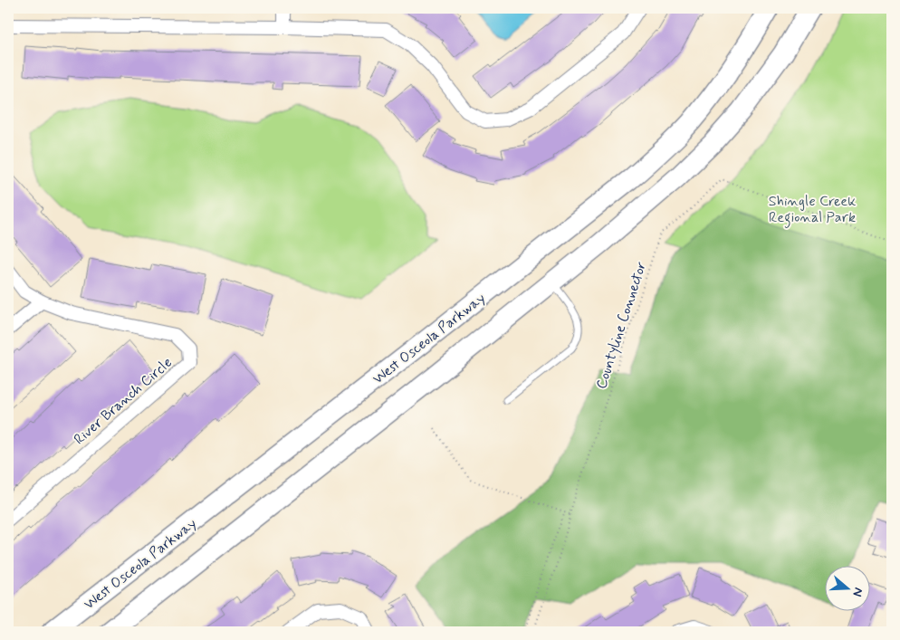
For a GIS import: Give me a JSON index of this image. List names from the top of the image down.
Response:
{
  "streets": {
    "main road": ["West Osceola Parkway"],
    "street": ["River Branch Circle"],
    "path": ["Countyline Connector"]
  },
  "parks": ["Shingle Creek Regional Park"],
  "north": "right"
}
